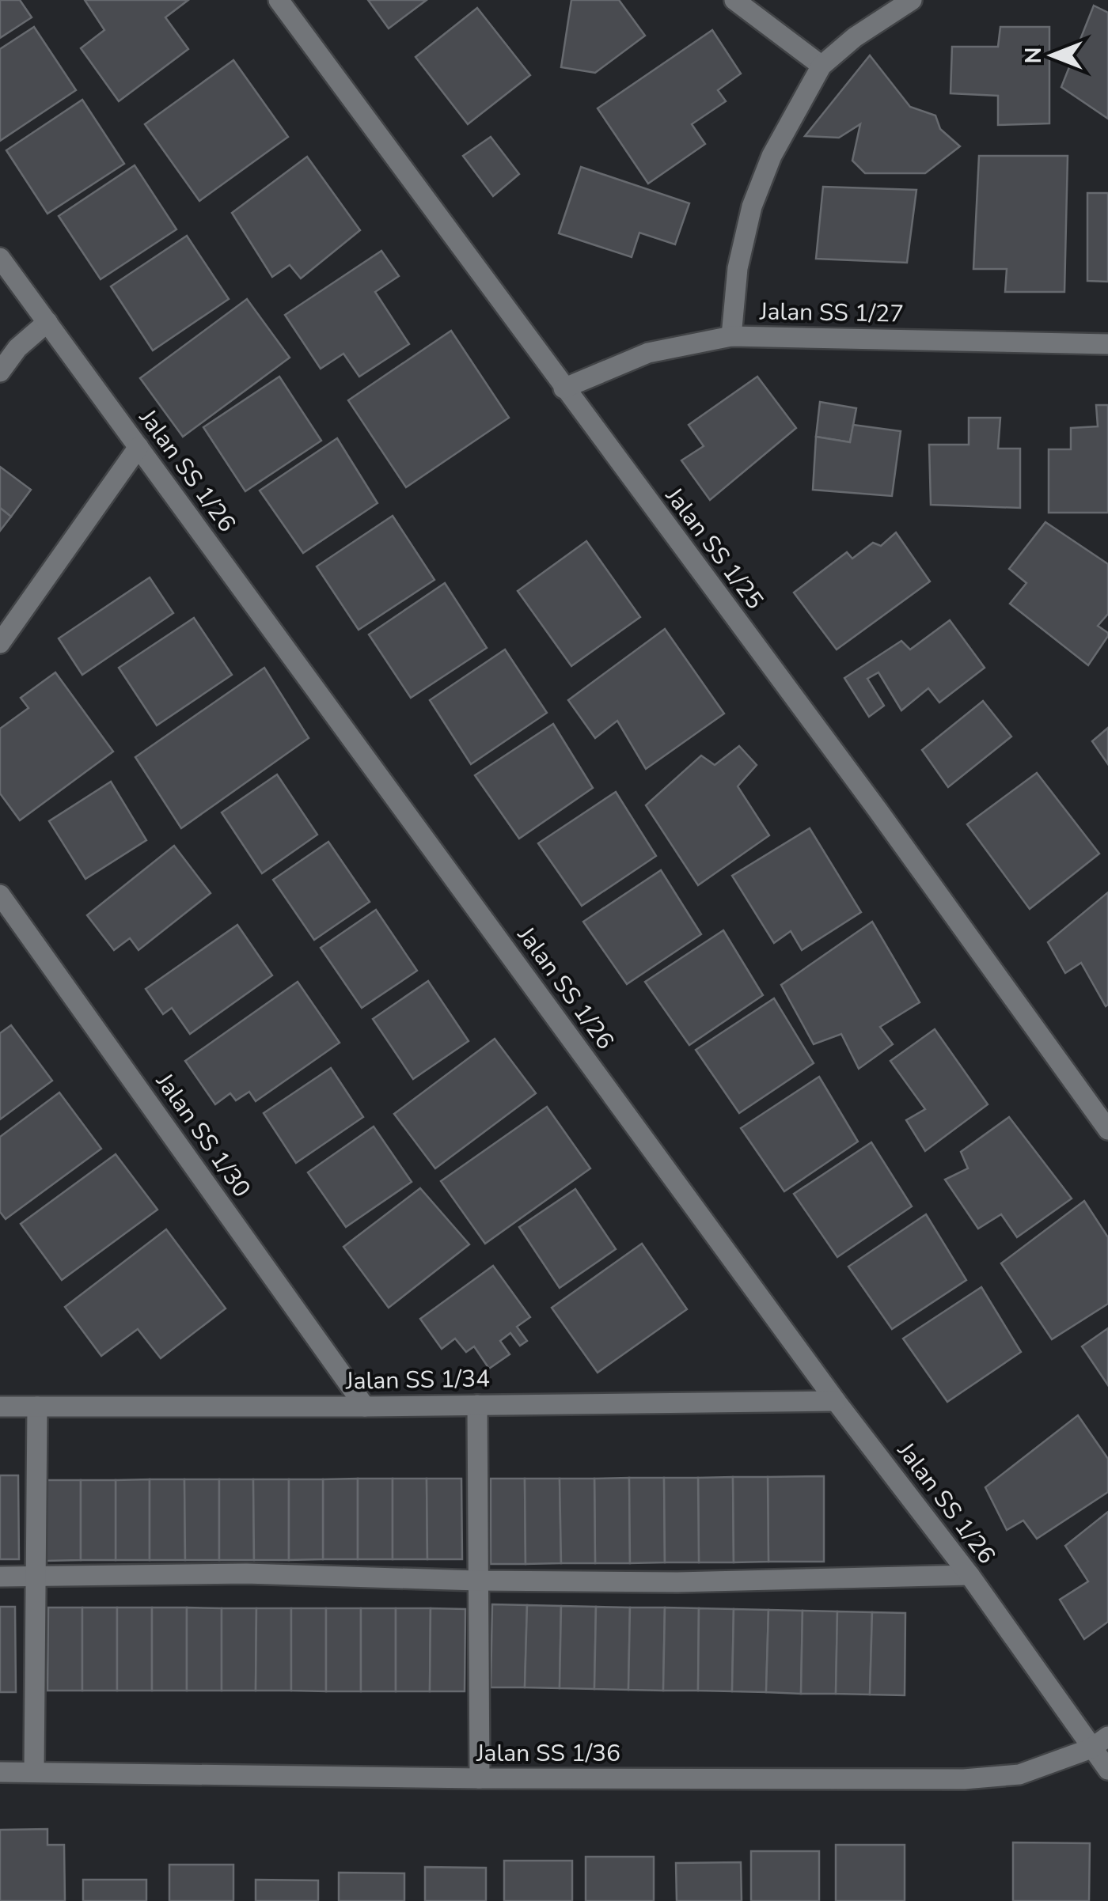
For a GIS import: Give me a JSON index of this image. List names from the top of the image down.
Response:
{
  "streets": {
    "street": [
      "Jalan SS 1/27",
      "Jalan SS 1/26",
      "Jalan SS 1/25",
      "Jalan SS 1/30",
      "Jalan SS 1/34",
      "Jalan SS 1/36"
    ]
  },
  "crossings": [
    ["Jalan SS 1/27", "Jalan SS 1/25"],
    ["Jalan SS 1/26", "Jalan SS 1/34"],
    ["Jalan SS 1/26", "Jalan SS 1/36"],
    ["Jalan SS 1/30", "Jalan SS 1/34"]
  ],
  "north": "left"
}
